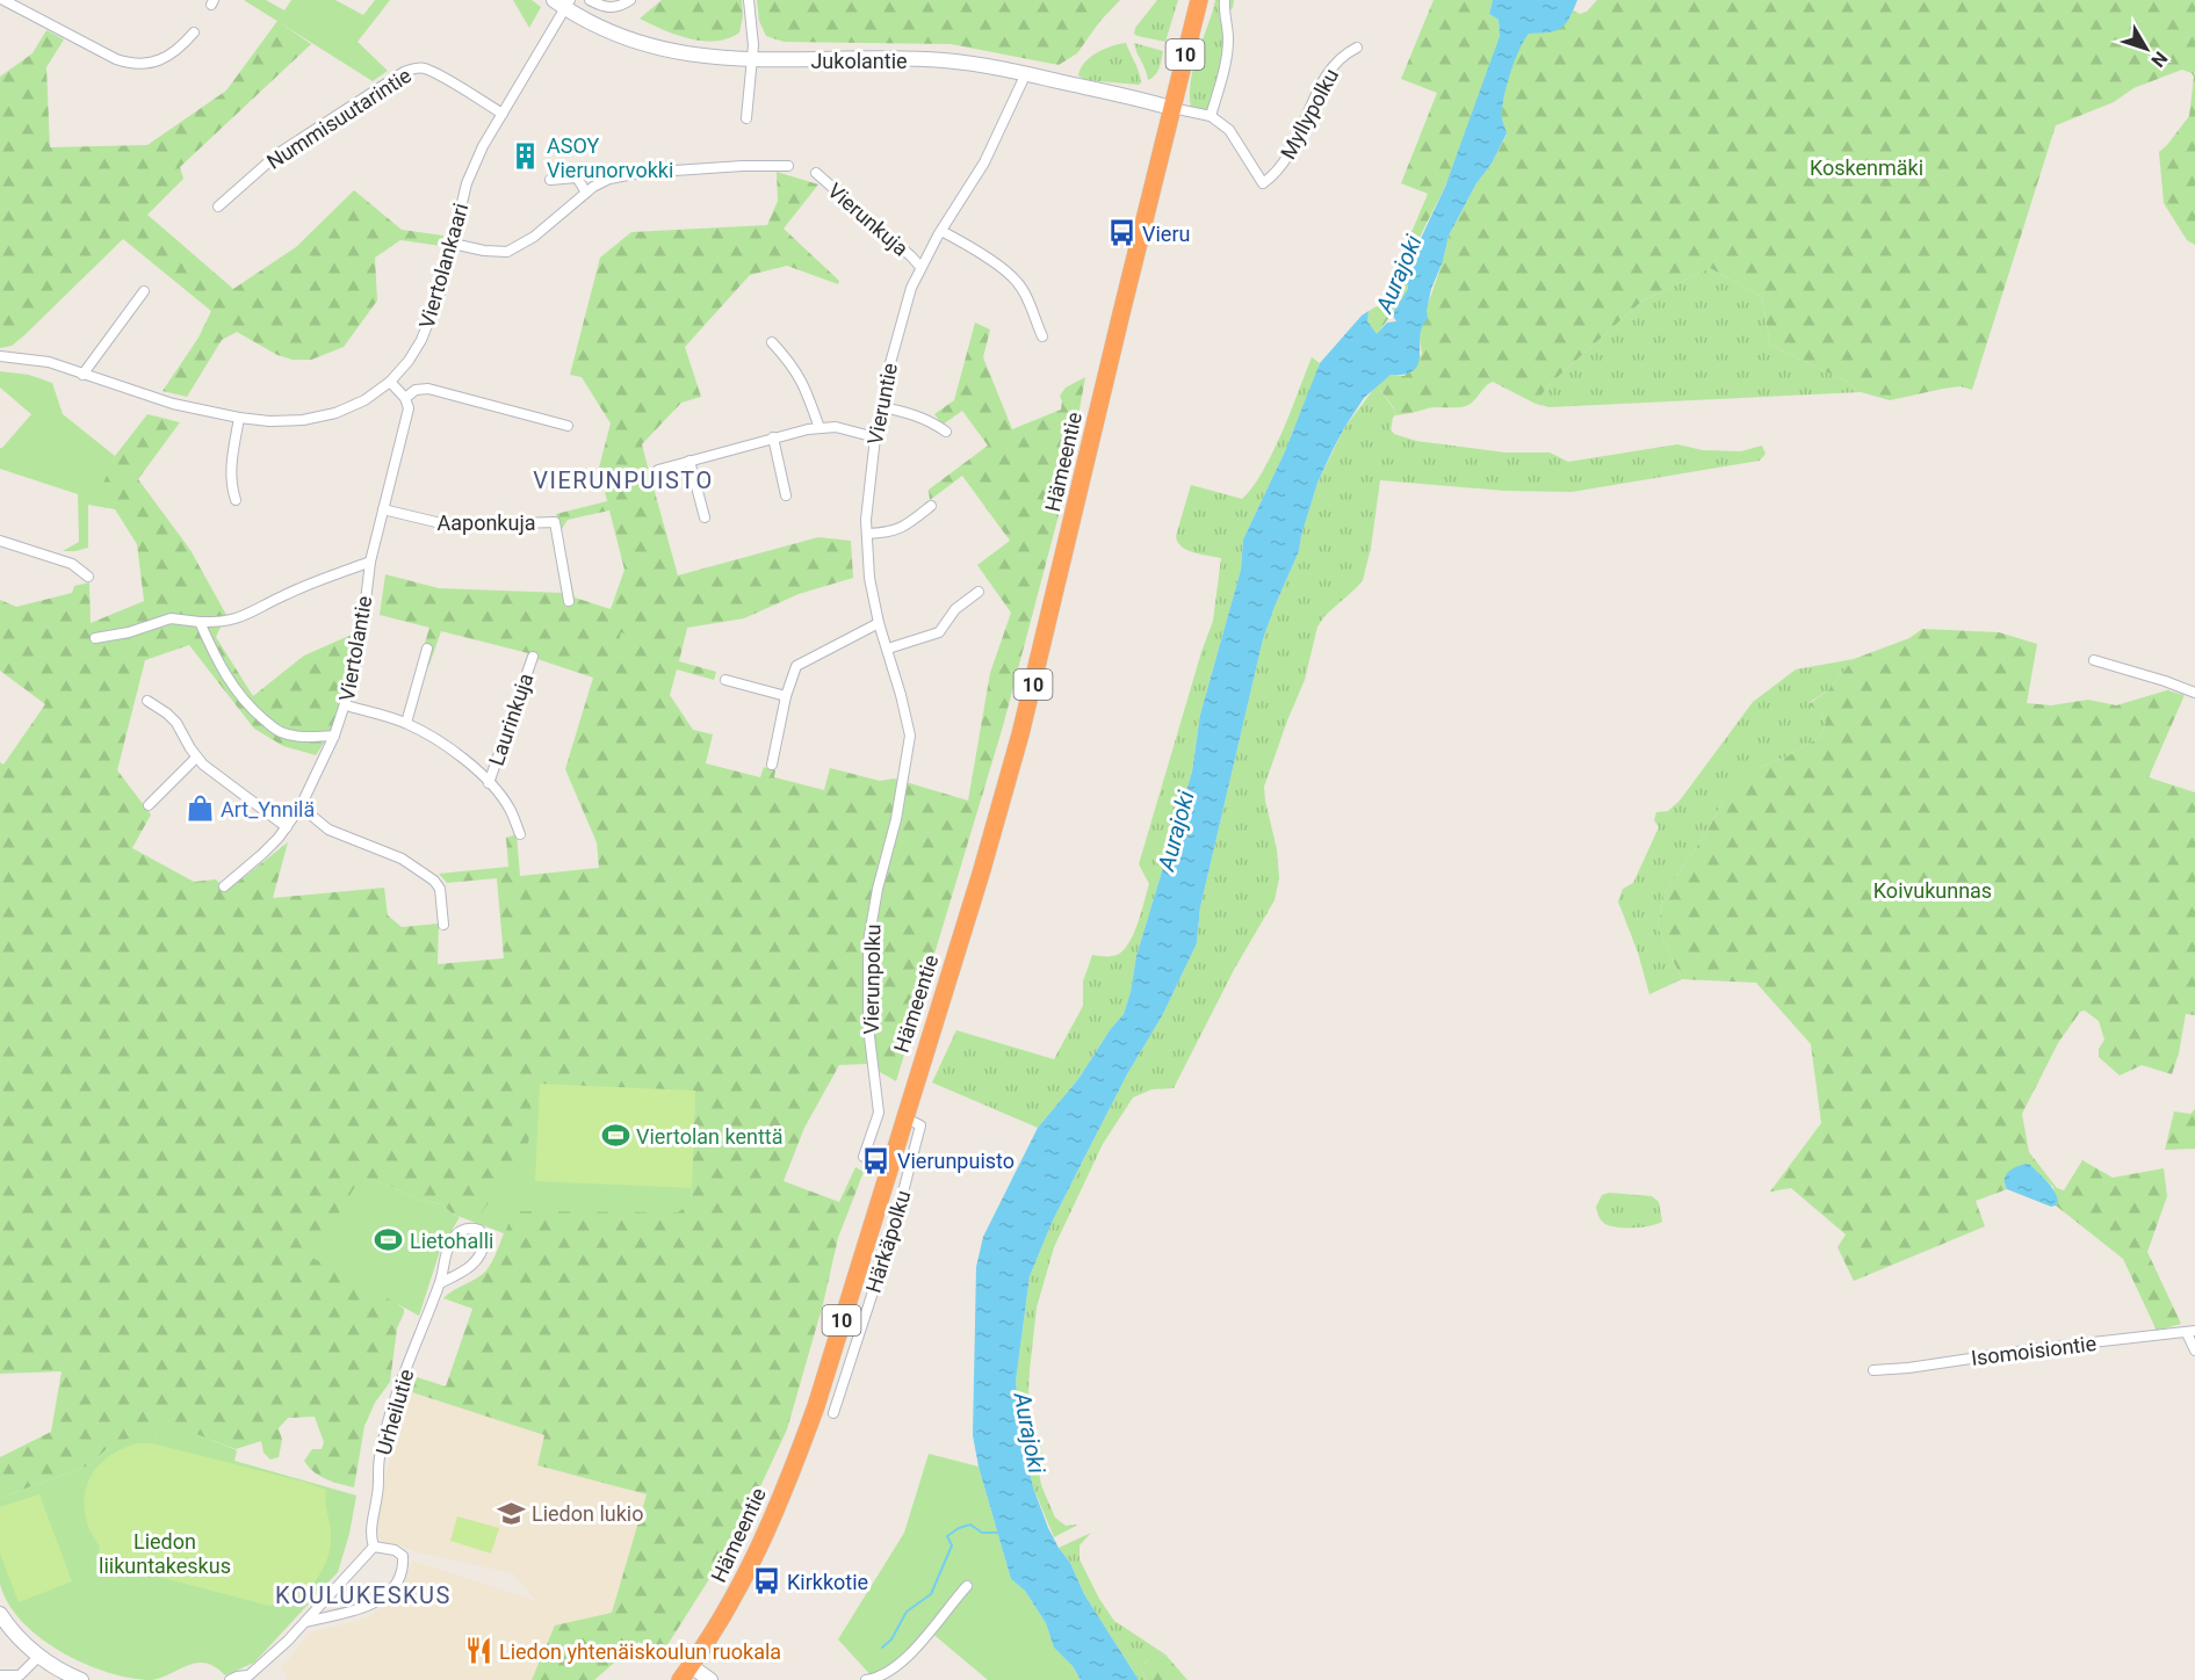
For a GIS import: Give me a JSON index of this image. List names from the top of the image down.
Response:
{
  "streets": {
    "highway": ["10", "Hämeentie"],
    "street": [
      "Jukolantie",
      "Myllypolku",
      "Nummisuutarintie",
      "Vierunkuja",
      "Viertolankaari",
      "Vieruntie",
      "Aaponkuja",
      "Viertolantie",
      "Laurinkuja",
      "Vierunpolku",
      "Härkäpolku",
      "Isomoisiontie",
      "Urheilutie"
    ]
  },
  "crossings": [
    ["Jukolantie", "Viertolankaari"],
    ["Jukolantie", "Vieruntie"],
    ["Jukolantie", "Hämeentie"],
    ["Nummisuutarintie", "Viertolankaari"],
    ["Vierunkuja", "Vieruntie"],
    ["Vieruntie", "Vierunpolku"],
    ["Hämeentie", "Härkäpolku"],
    ["Aaponkuja", "Viertolantie"]
  ],
  "districts": ["VIERUNPUISTO", "KOULUKESKUS"],
  "water": ["Aurajoki"],
  "parks": ["Koskenmäki", "Koivukunnas", "Liedon liikuntakeskus"],
  "places": {
    "building": ["ASOY Vierunorvokki"],
    "bus stop": ["Vieru", "Vierunpuisto", "Kirkkotie"],
    "shop": ["Art_Ynnilä"],
    "sports": ["Viertolan kenttä", "Lietohalli"],
    "school or university": ["Liedon lukio"],
    "restaurant": ["Liedon yhtenäiskoulun ruokala"]
  },
  "north": "bottom right"
}
